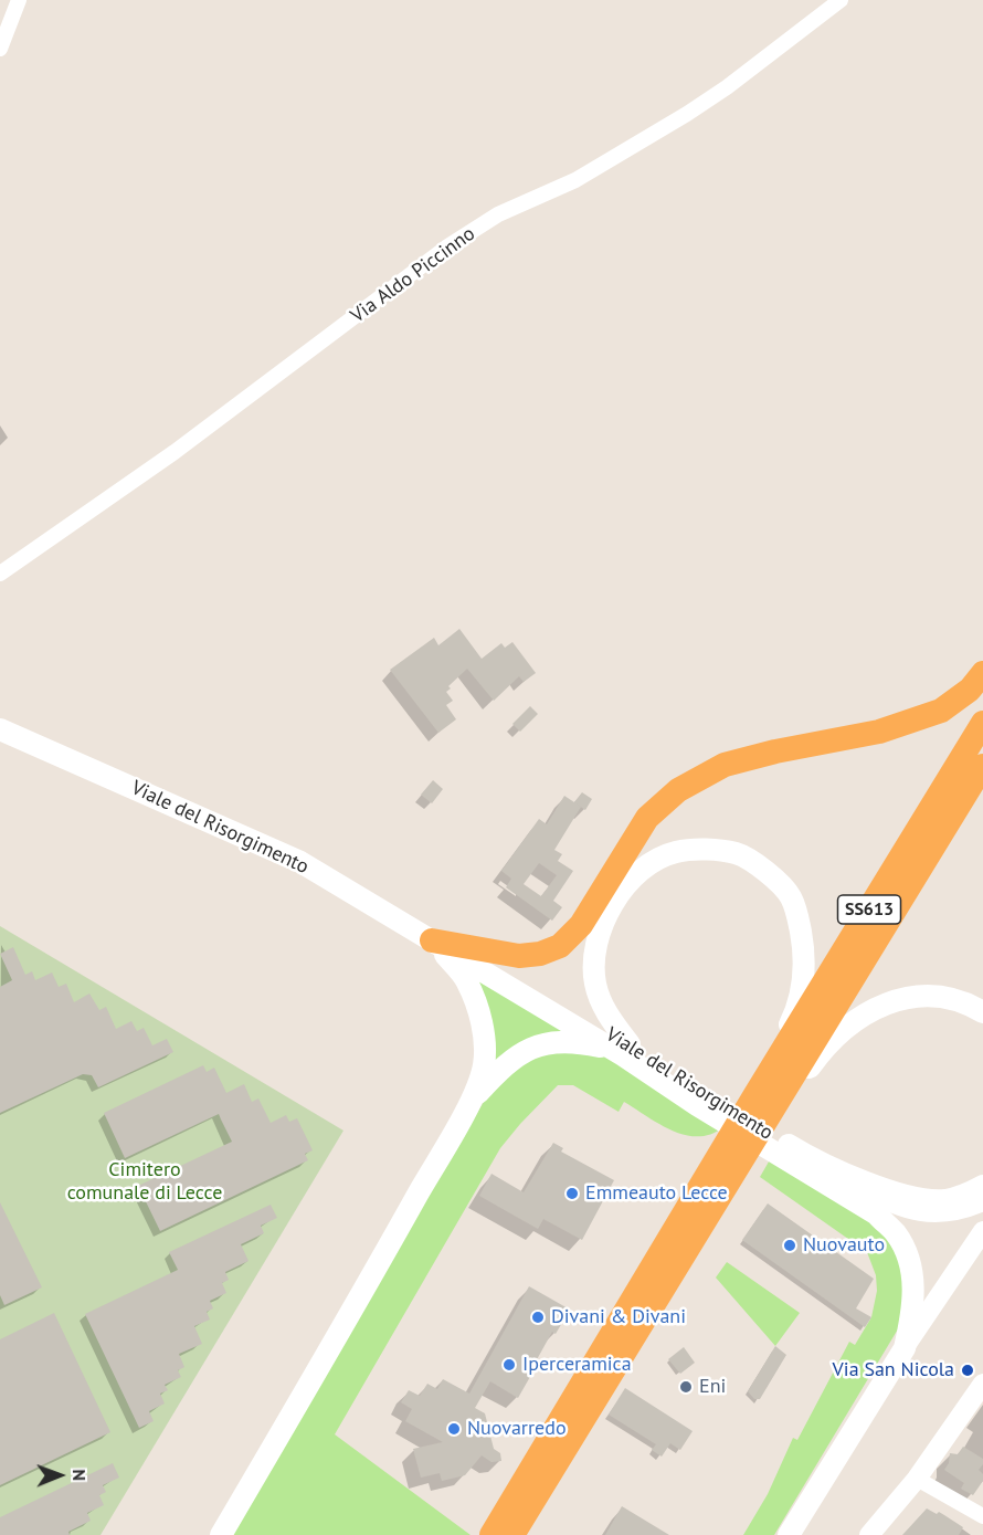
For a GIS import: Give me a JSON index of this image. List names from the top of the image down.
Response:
{
  "streets": {
    "highway": ["SS613"],
    "main road": ["Viale del Risorgimento"],
    "street": ["Via Aldo Piccinno"]
  },
  "parks": ["Cimitero comunale di Lecce"],
  "places": [
    "Emmeauto Lecce",
    "Nuovauto",
    "Divani & Divani",
    "Iperceramica",
    "Via San Nicola",
    "Eni",
    "Nuovarredo"
  ],
  "north": "right"
}
